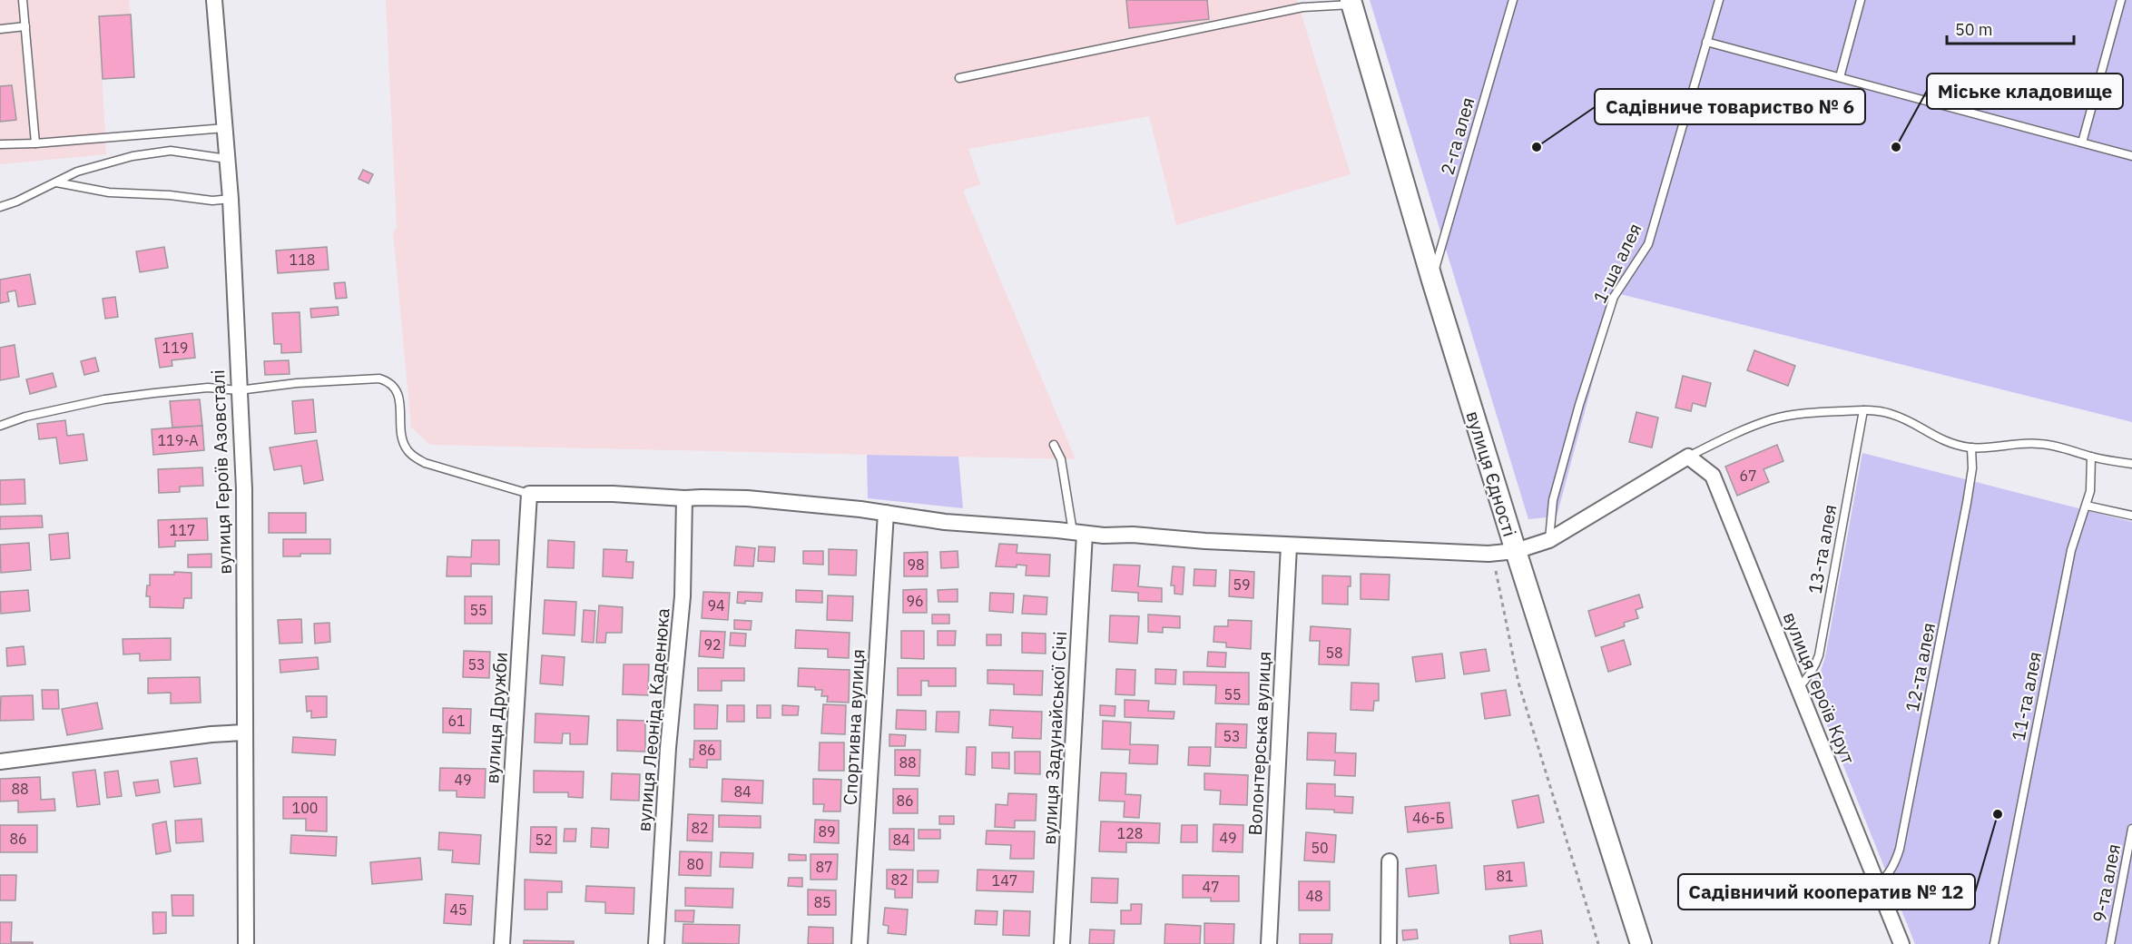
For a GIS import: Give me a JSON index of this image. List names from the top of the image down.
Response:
{
  "streets": {
    "main road": ["вулиця Єдності"],
    "street": [
      "вулиця Героїв Азовсталі",
      "вулиця Героїв Крут",
      "вулиця Дружби",
      "вулиця Леоніда Каденюка",
      "Спортивна вулиця",
      "вулиця Задунайської Січі",
      "Волонтерська вулиця"
    ],
    "lane": [
      "2-га алея",
      "1-ша алея",
      "13-та алея",
      "12-та алея",
      "11-та алея",
      "9-та алея"
    ]
  },
  "crossings": [
    ["2-га алея", "вулиця Єдності"],
    ["13-та алея", "вулиця Героїв Крут"],
    ["12-та алея", "вулиця Героїв Крут"]
  ],
  "places": ["Садівниче товариство № 6", "Міське кладовище", "Садівничий кооператив № 12"],
  "house_numbers": [
    "118",
    "119",
    "119-А",
    "67",
    "117",
    "98",
    "59",
    "96",
    "94",
    "55",
    "92",
    "58",
    "53",
    "55",
    "61",
    "53",
    "86",
    "88",
    "49",
    "88",
    "84",
    "86",
    "100",
    "46-Б",
    "82",
    "89",
    "128",
    "49",
    "86",
    "52",
    "84",
    "50",
    "80",
    "87",
    "81",
    "82",
    "147",
    "47",
    "48",
    "85",
    "45"
  ],
  "scale_bar": "50 m"
}
